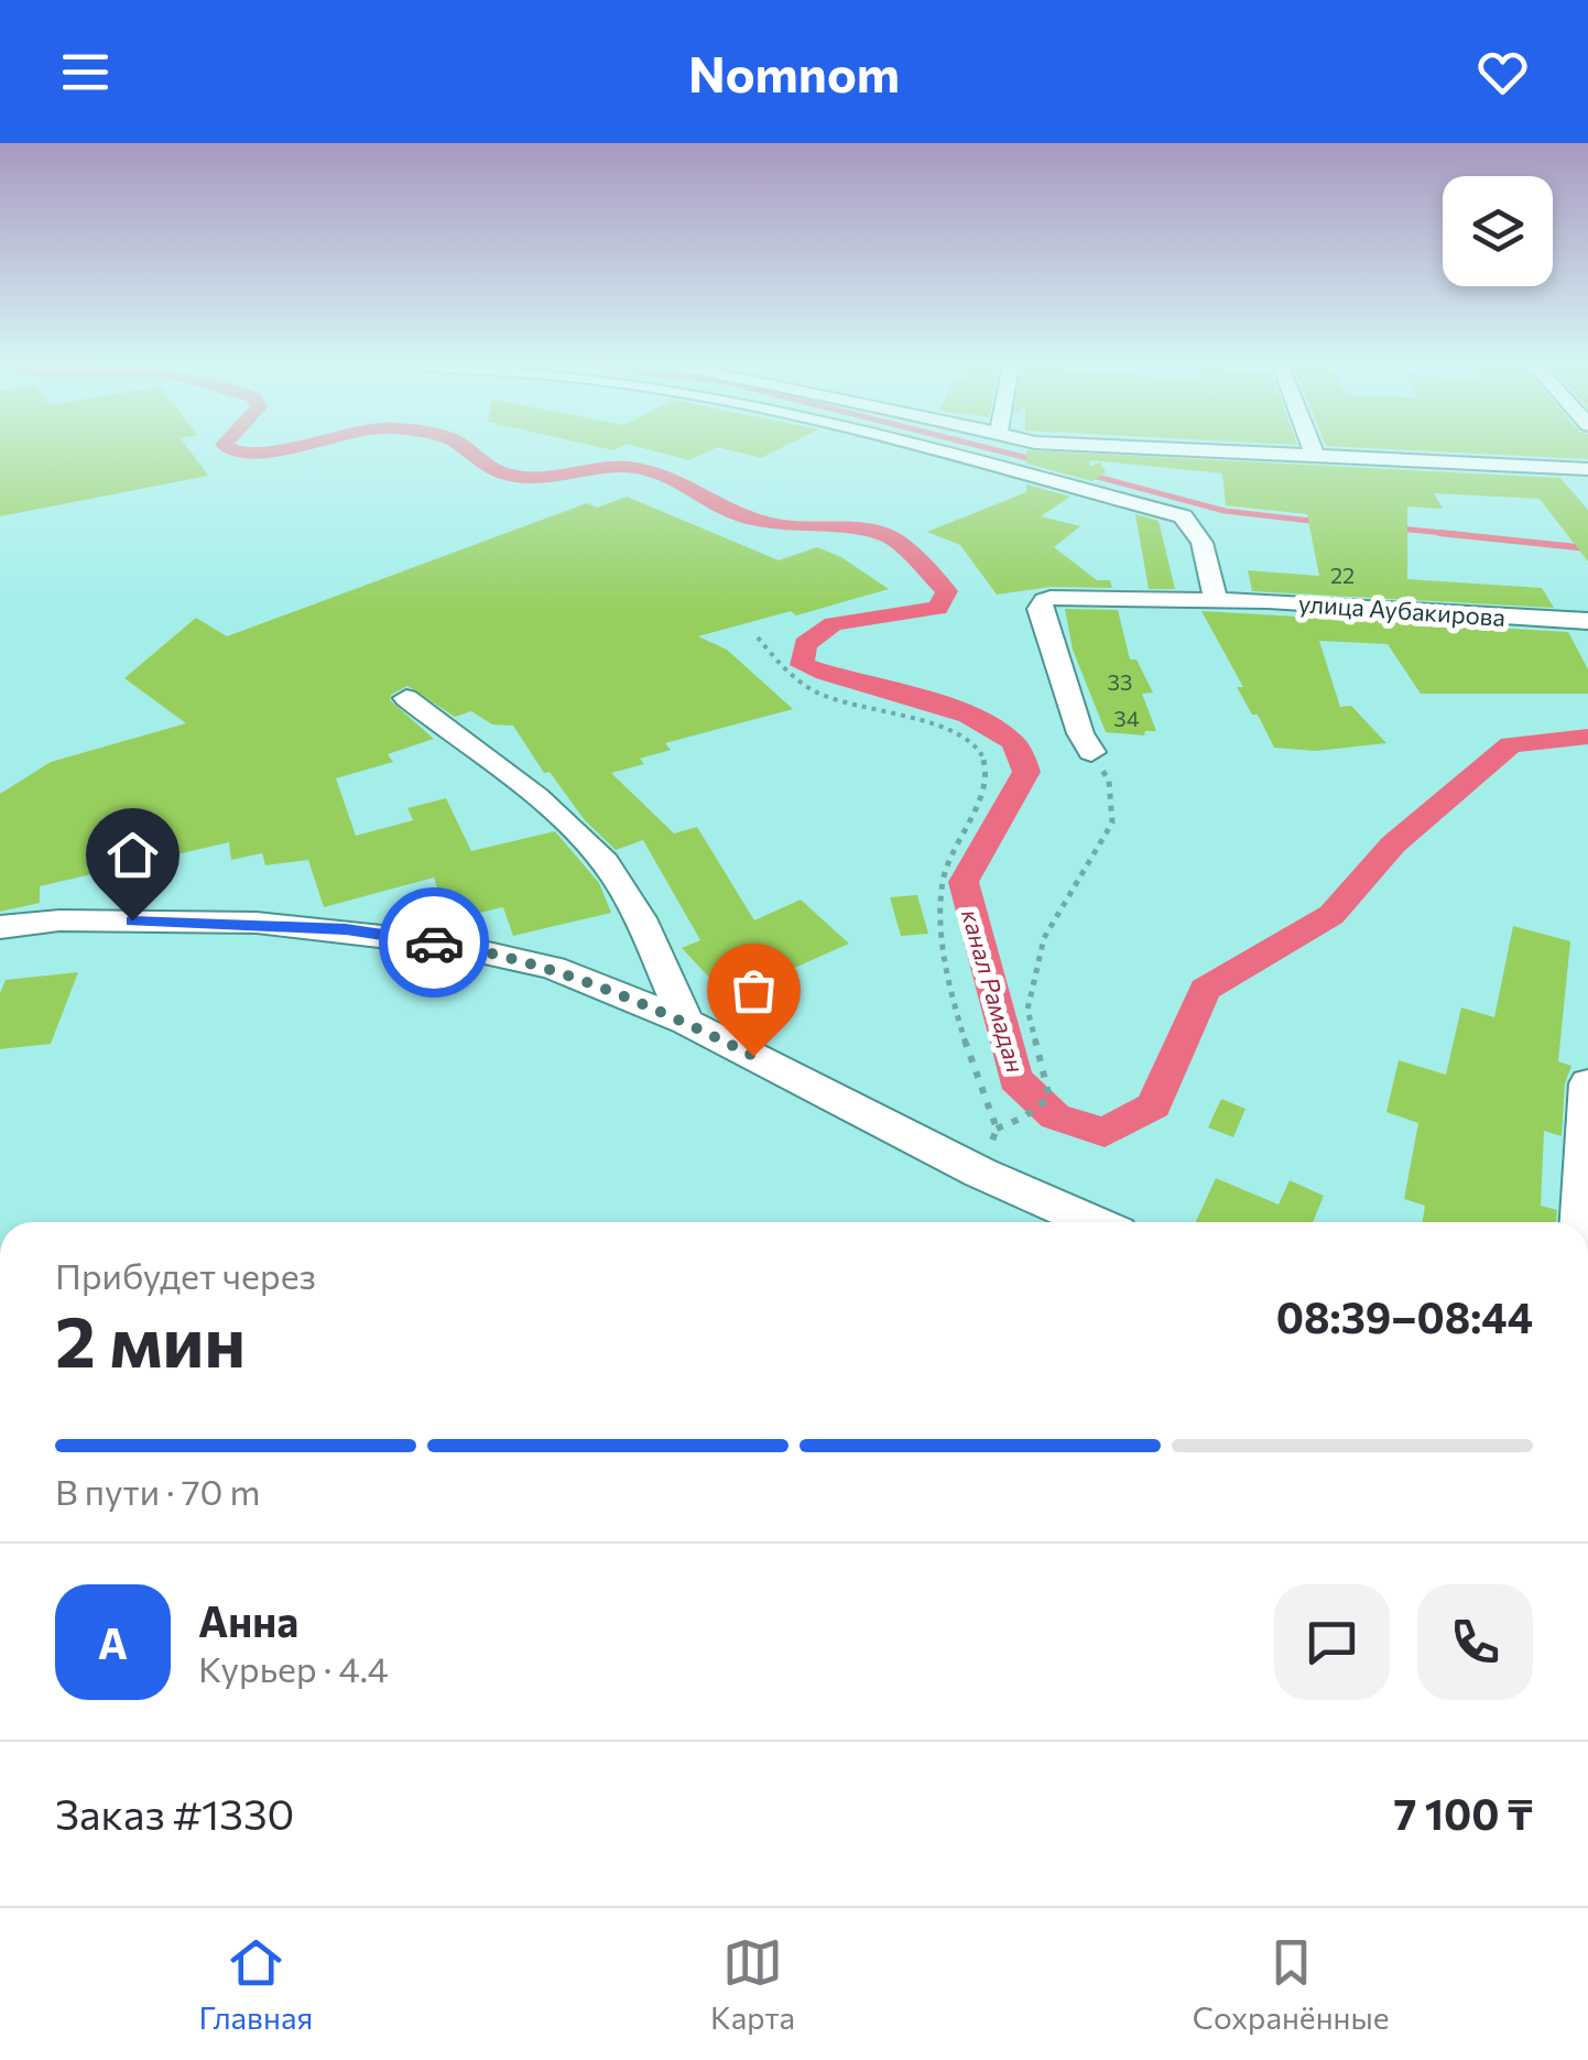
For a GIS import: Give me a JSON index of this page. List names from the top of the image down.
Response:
{
  "streets": {
    "street": ["улица Аубакирова"]
  },
  "water": ["канал Рамадан"],
  "house_numbers": ["22", "33", "34"],
  "page": {
    "header": "Nomnom",
    "heading": ["2 мин", "Прибудет через", "08:39–08:44"],
    "panel": [
      "Анна",
      "Курьер · 4.4",
      "Заказ #1330",
      "7 100 ₸"
    ],
    "bar": "В пути · 70 m",
    "round": "А",
    "tabs": ["Главная", "Карта", "Сохранённые"]
  }
}
